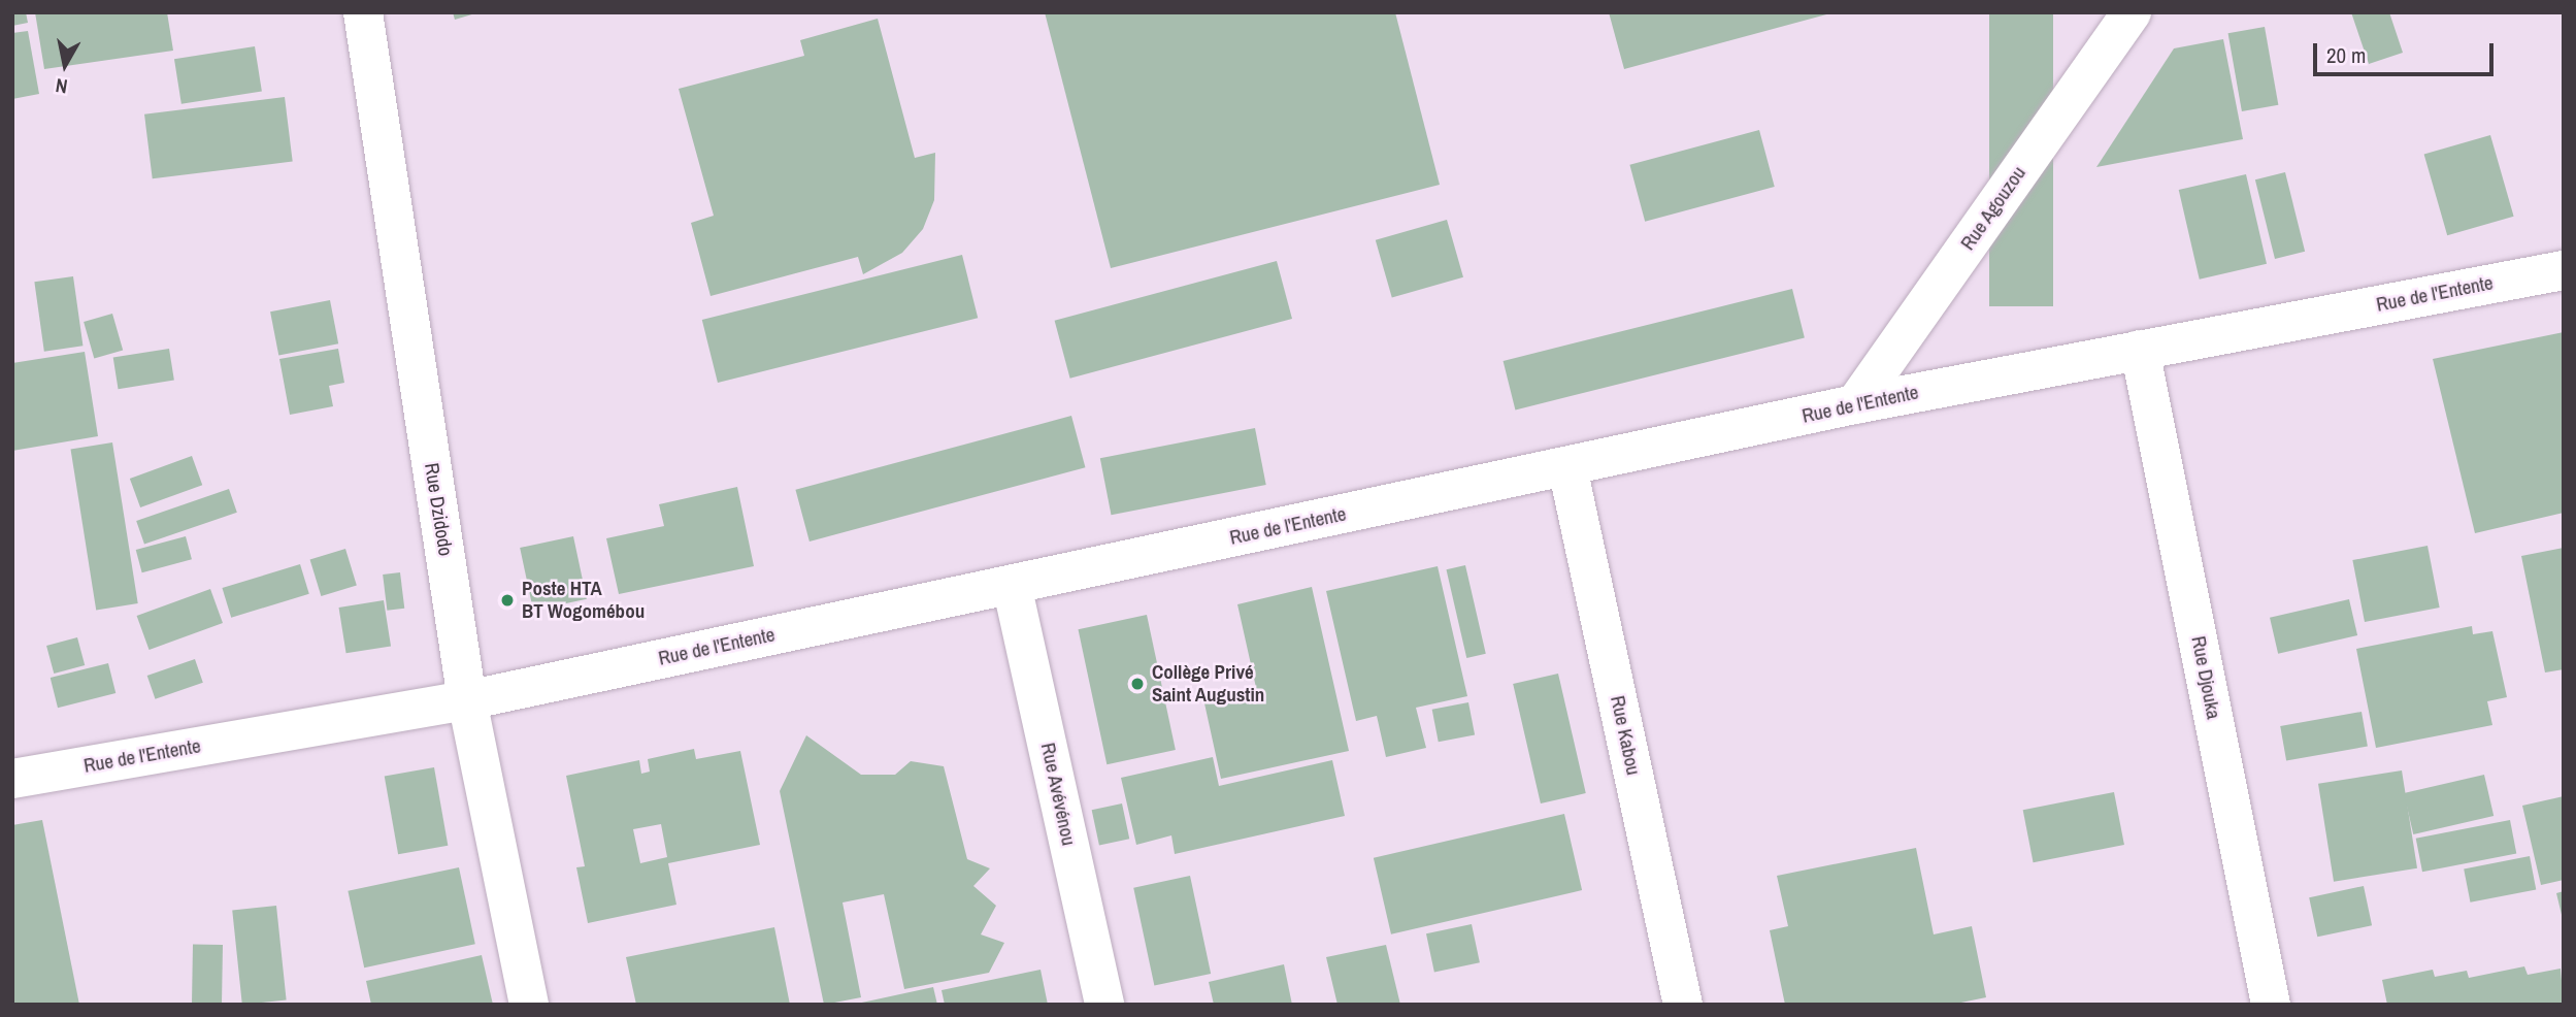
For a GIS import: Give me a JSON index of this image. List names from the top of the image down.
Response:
{
  "streets": {
    "street": [
      "Rue Agouzou",
      "Rue de l'Entente",
      "Rue Dzidodo",
      "Rue Djouka",
      "Rue Kabou",
      "Rue Avévénou"
    ]
  },
  "crossings": [
    ["Rue Agouzou", "Rue de l'Entente"],
    ["Rue de l'Entente", "Rue Dzidodo"],
    ["Rue de l'Entente", "Rue Djouka"],
    ["Rue de l'Entente", "Rue Kabou"],
    ["Rue de l'Entente", "Rue Avévénou"]
  ],
  "places": ["Poste HTA BT Wogomébou", "Collège Privé Saint Augustin"],
  "scale_bar": "20 m",
  "north": "bottom"
}
